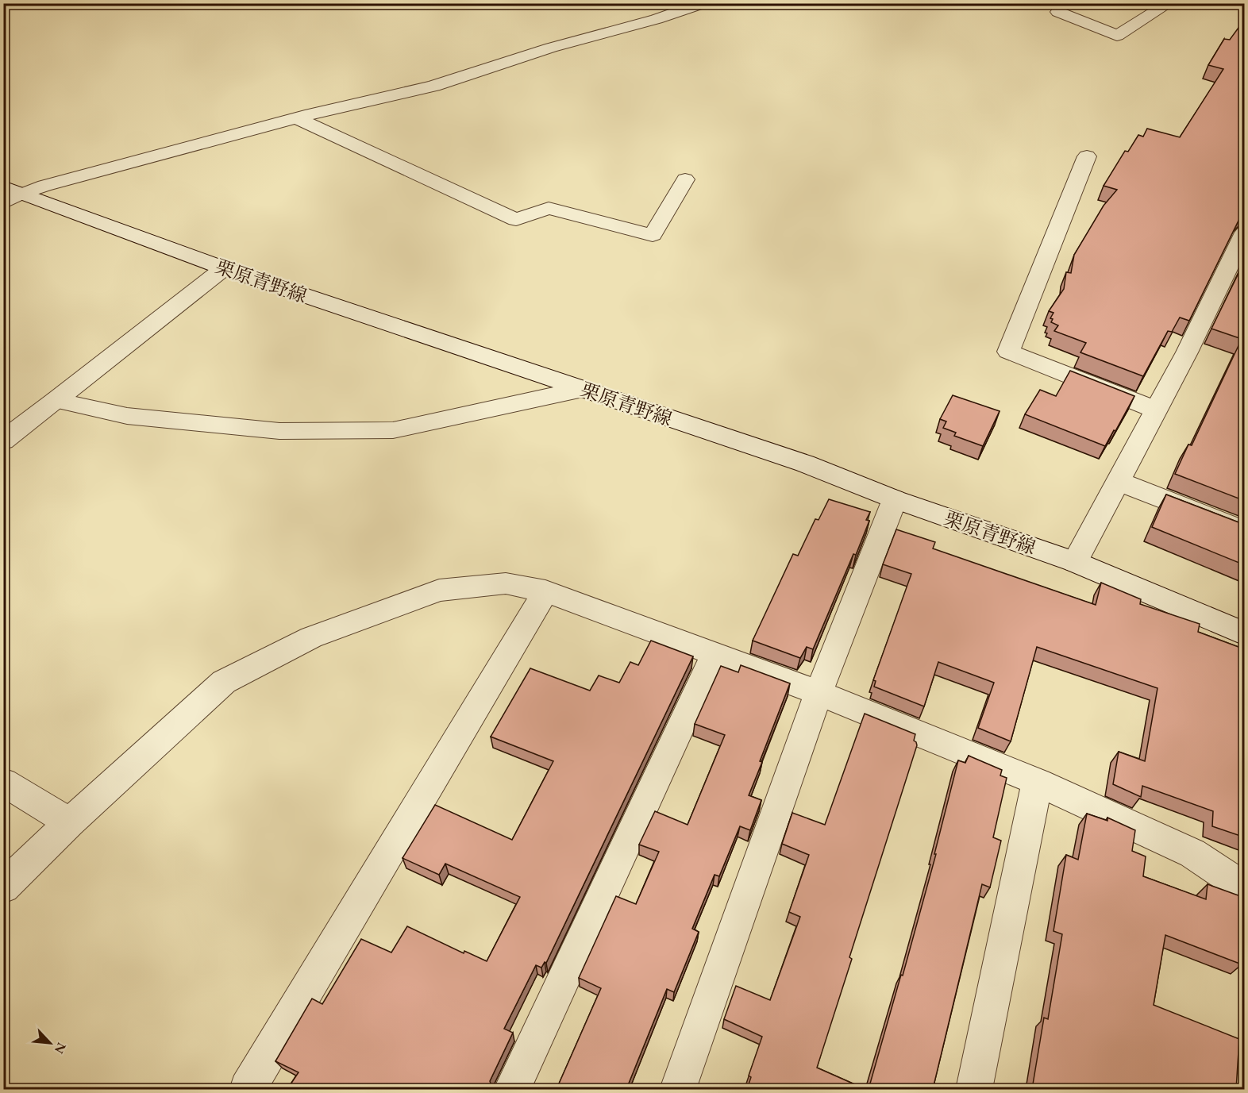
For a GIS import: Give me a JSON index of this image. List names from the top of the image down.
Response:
{
  "streets": {
    "street": ["栗原青野線"]
  },
  "north": "bottom right"
}
